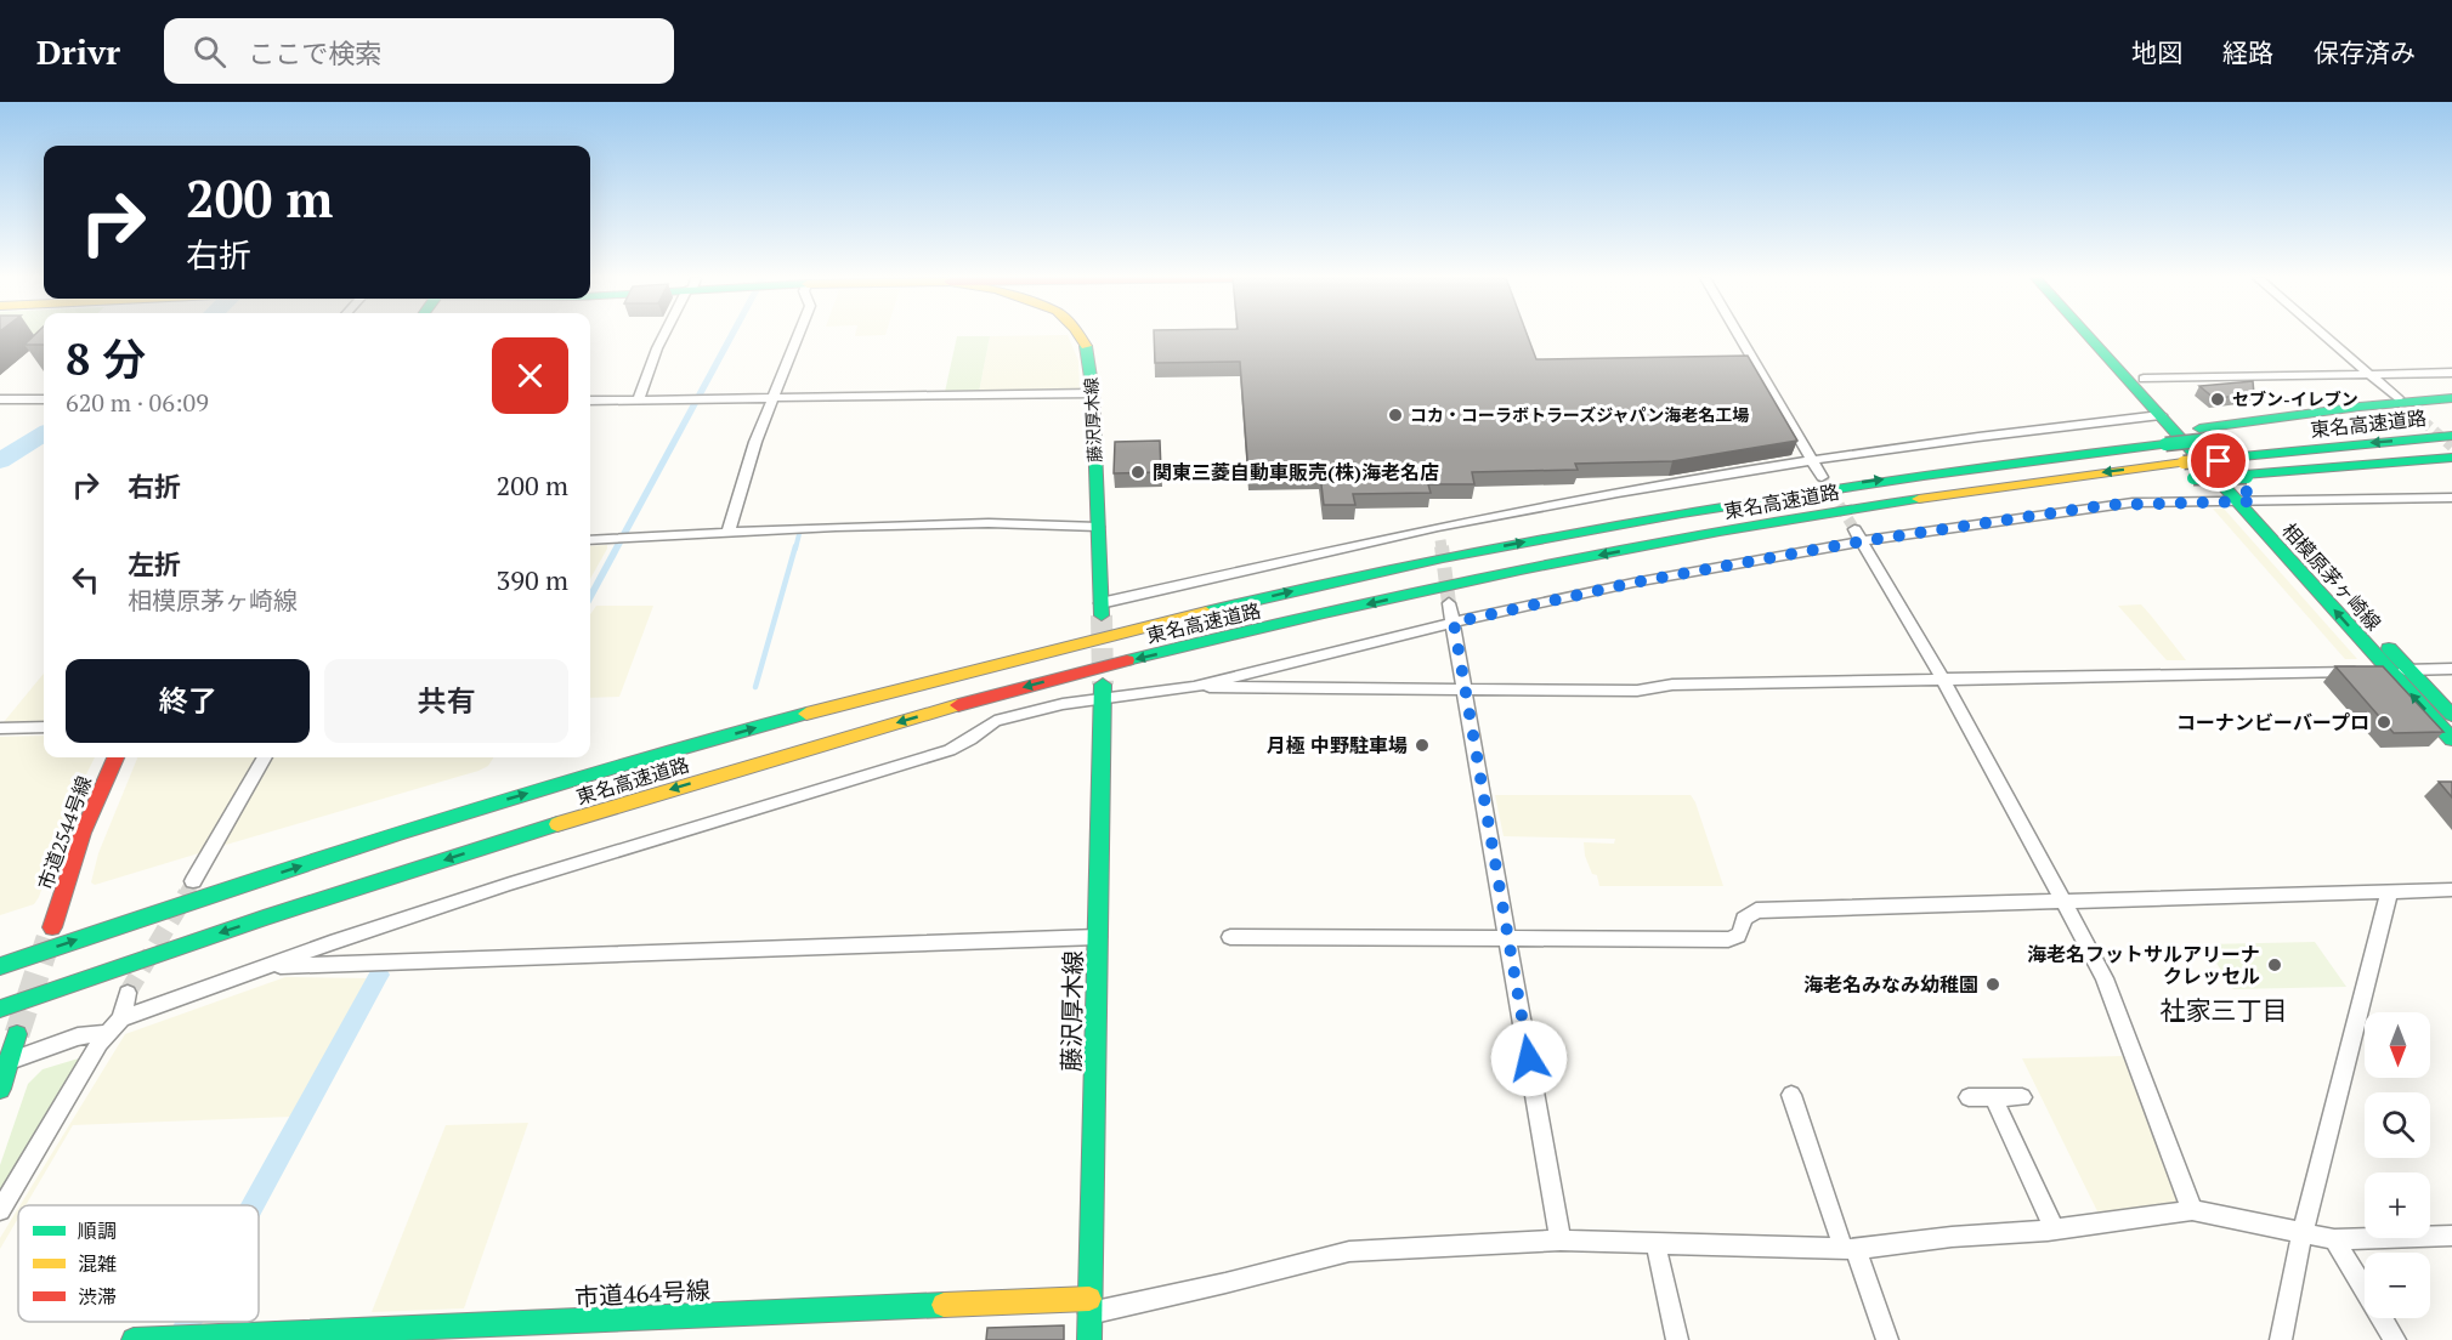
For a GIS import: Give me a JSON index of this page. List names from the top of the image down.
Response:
{
  "streets": {
    "main road": [
      "藤沢厚木線",
      "東名高速道路",
      "相模原茅ヶ崎線",
      "市道2544号線",
      "市道464号線"
    ]
  },
  "crossings": [
    ["藤沢厚木線", "市道464号線"]
  ],
  "districts": ["社家三丁目"],
  "places": [
    "セブン-イレブン",
    "コカ・コーラボトラーズジャパン海老名工場",
    "関東三菱自動車販売(株)海老名店",
    "コーナンビーバープロ",
    "月極 中野駐車場",
    "海老名フットサルアリーナ クレッセル",
    "海老名みなみ幼稚園"
  ],
  "legend": ["順調", "混雑", "渋滞"],
  "north": "bottom",
  "page": {
    "header": "Drivr",
    "search": "ここで検索",
    "nav": ["地図", "経路", "保存済み"],
    "turn": ["200 m", "右折"],
    "heading": ["8 分", "620 m · 06:09"],
    "list": [
      {
        "name": "右折",
        "value": "200 m"
      },
      {
        "name": "左折",
        "note": "相模原茅ヶ崎線",
        "value": "390 m"
      }
    ],
    "buttons": ["終了", "共有"],
    "map_buttons": ["+", "−"]
  }
}
